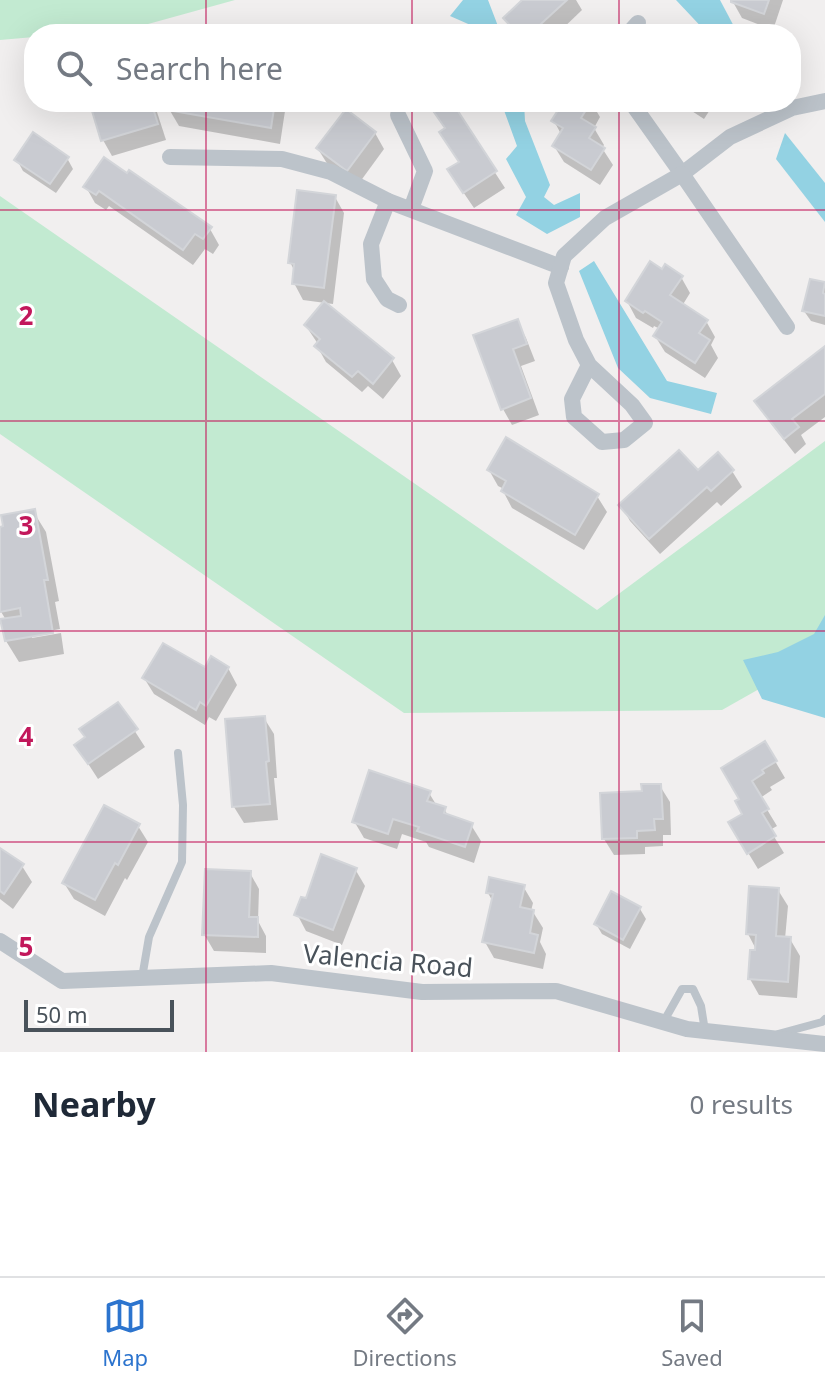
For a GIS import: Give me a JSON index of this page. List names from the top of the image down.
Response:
{
  "streets": {
    "street": ["Valencia Road"]
  },
  "scale_bar": "50 m",
  "page": {
    "search": "Search here",
    "scale": "50 m",
    "heading": ["Nearby", "0 results"],
    "nav": ["Map", "Directions", "Saved"]
  },
  "grid": {
    "rows": [
      "2",
      "3",
      "4",
      "5"
    ]
  }
}
